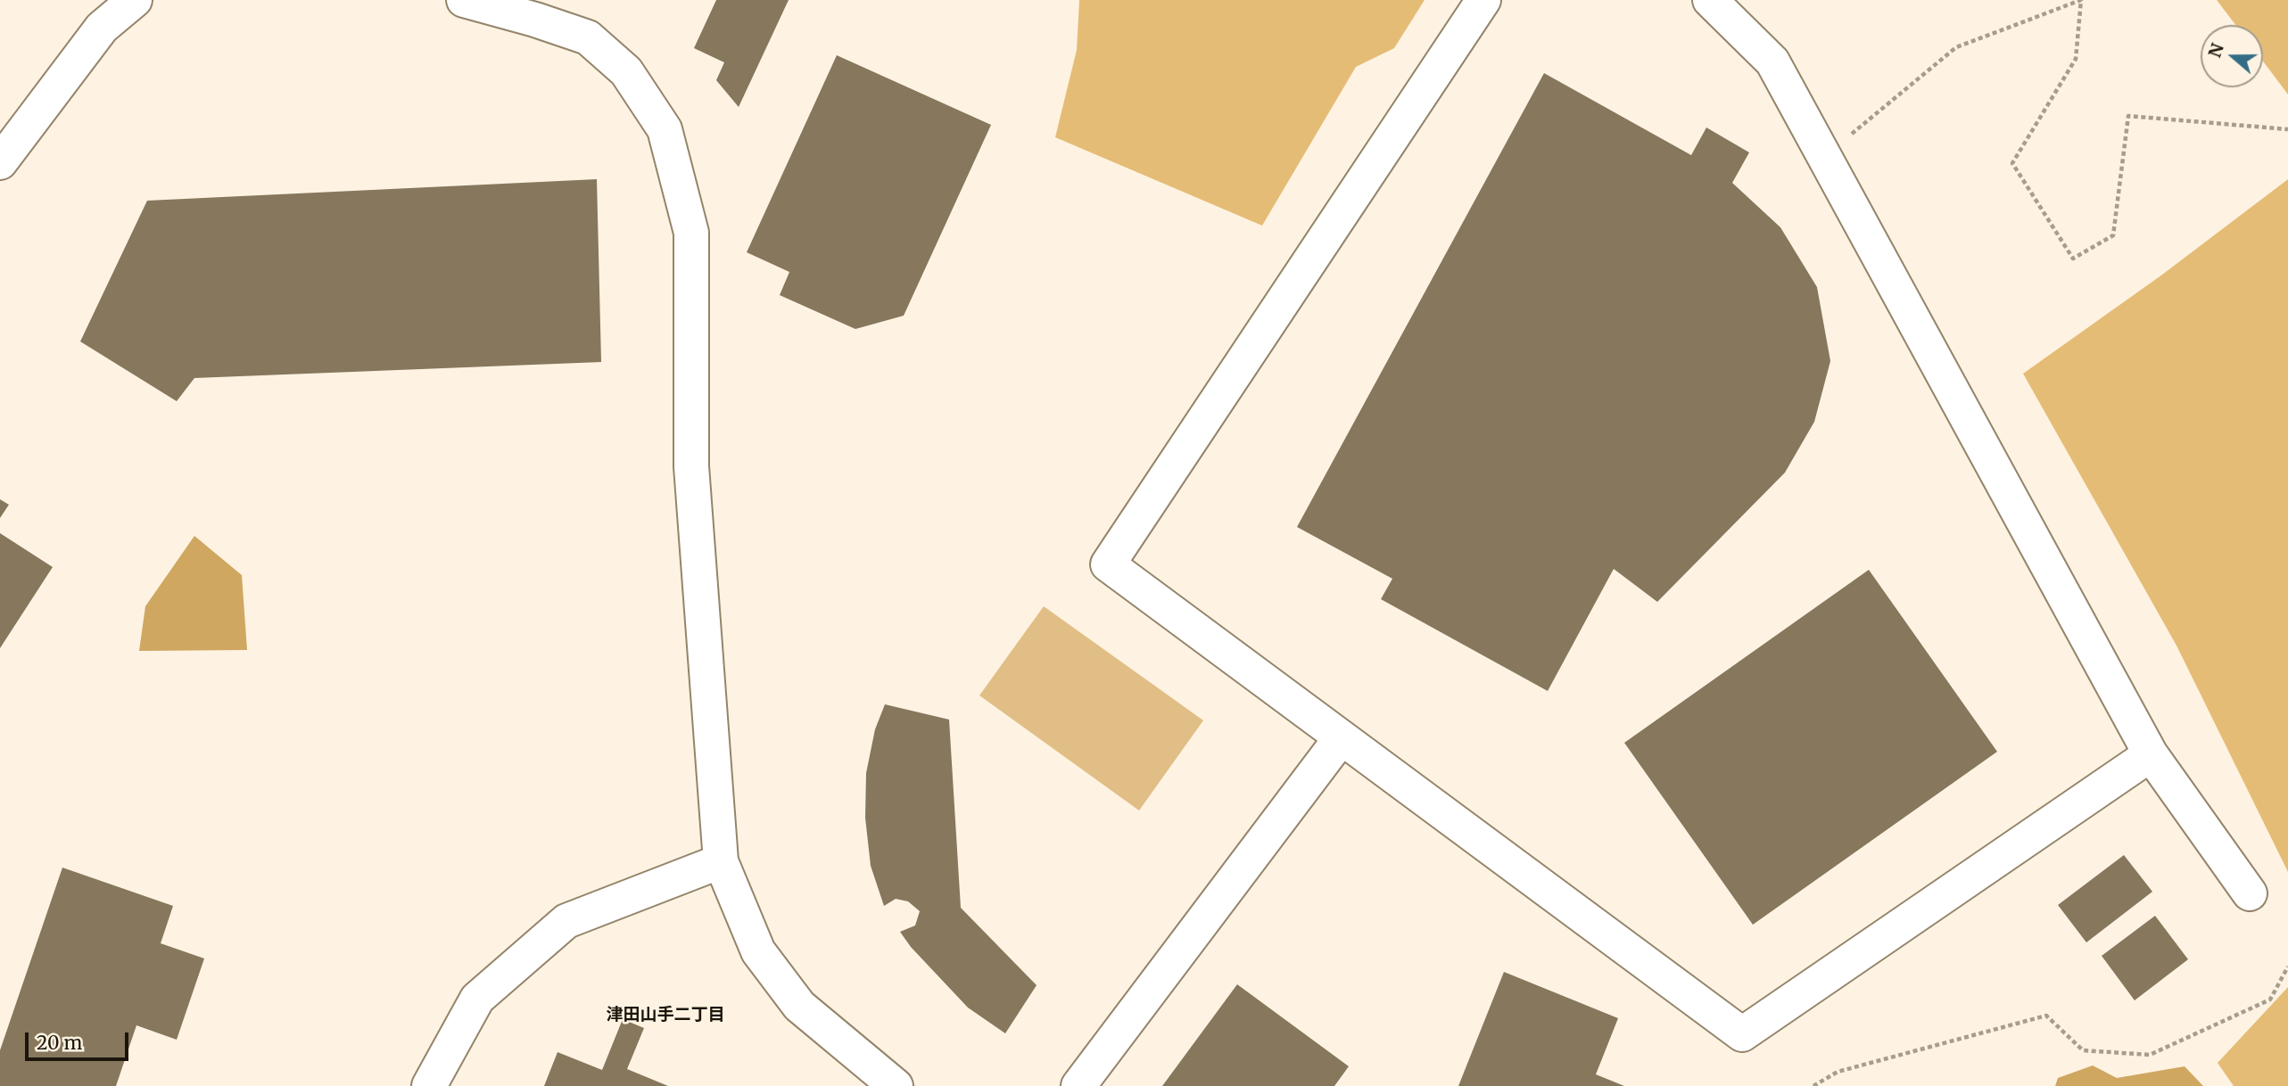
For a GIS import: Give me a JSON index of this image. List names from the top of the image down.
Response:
{
  "districts": ["津田山手二丁目"],
  "scale_bar": "20 m",
  "north": "left"
}
